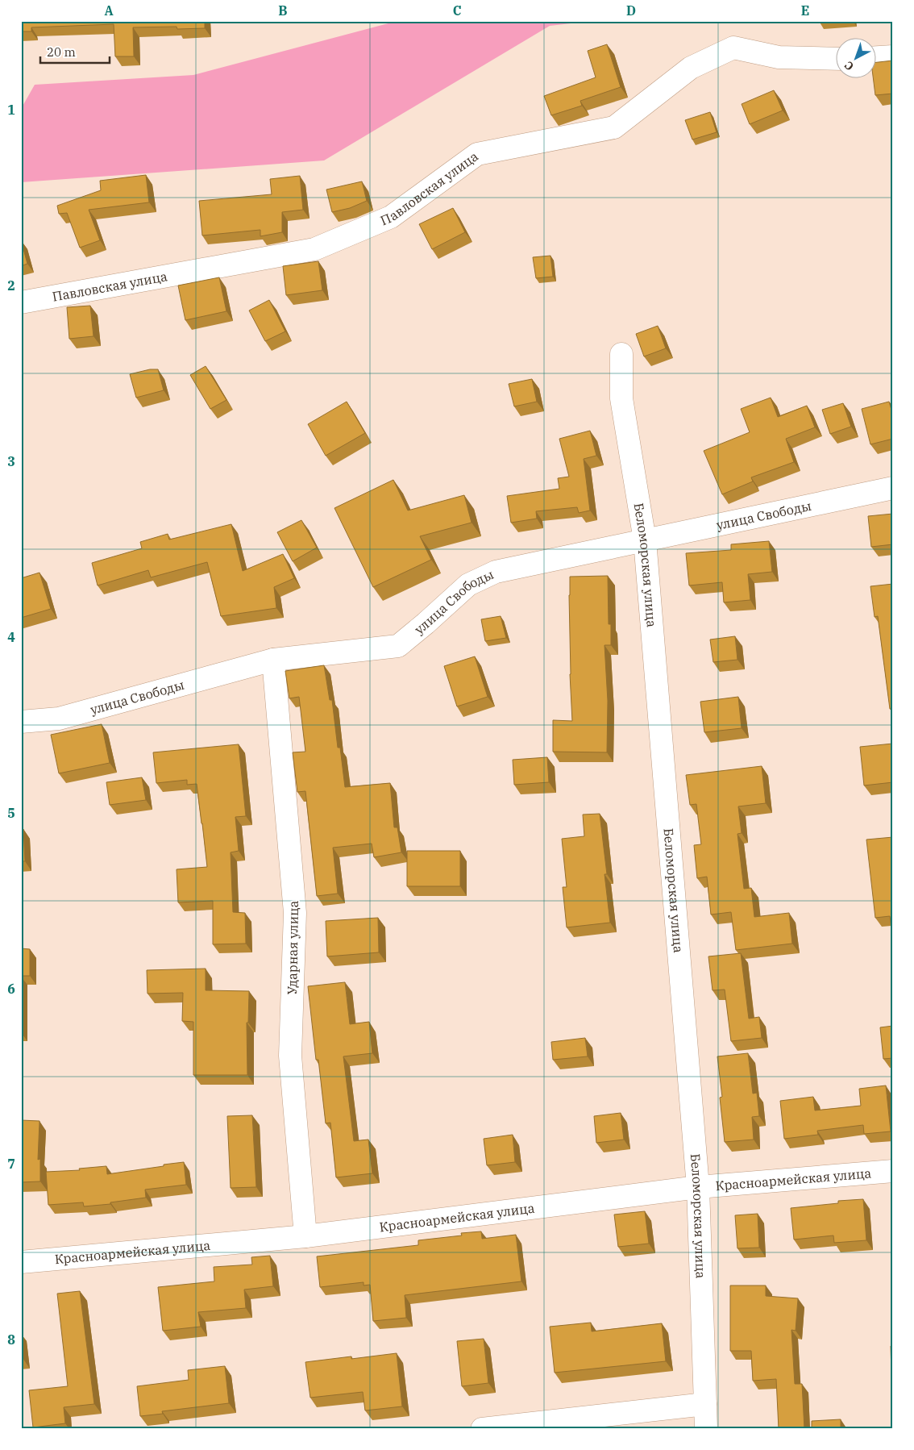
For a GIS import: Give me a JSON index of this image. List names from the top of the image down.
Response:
{
  "streets": {
    "street": [
      "Павловская улица",
      "улица Свободы",
      "Беломорская улица",
      "Ударная улица",
      "Красноармейская улица"
    ]
  },
  "crossings": [
    ["улица Свободы", "Беломорская улица"],
    ["улица Свободы", "Ударная улица"],
    ["Беломорская улица", "Красноармейская улица"],
    ["Ударная улица", "Красноармейская улица"]
  ],
  "scale_bar": "20 m",
  "north": "bottom left",
  "grid": {
    "columns": [
      "A",
      "B",
      "C",
      "D",
      "E"
    ],
    "rows": [
      "1",
      "2",
      "3",
      "4",
      "5",
      "6",
      "7",
      "8"
    ]
  }
}
